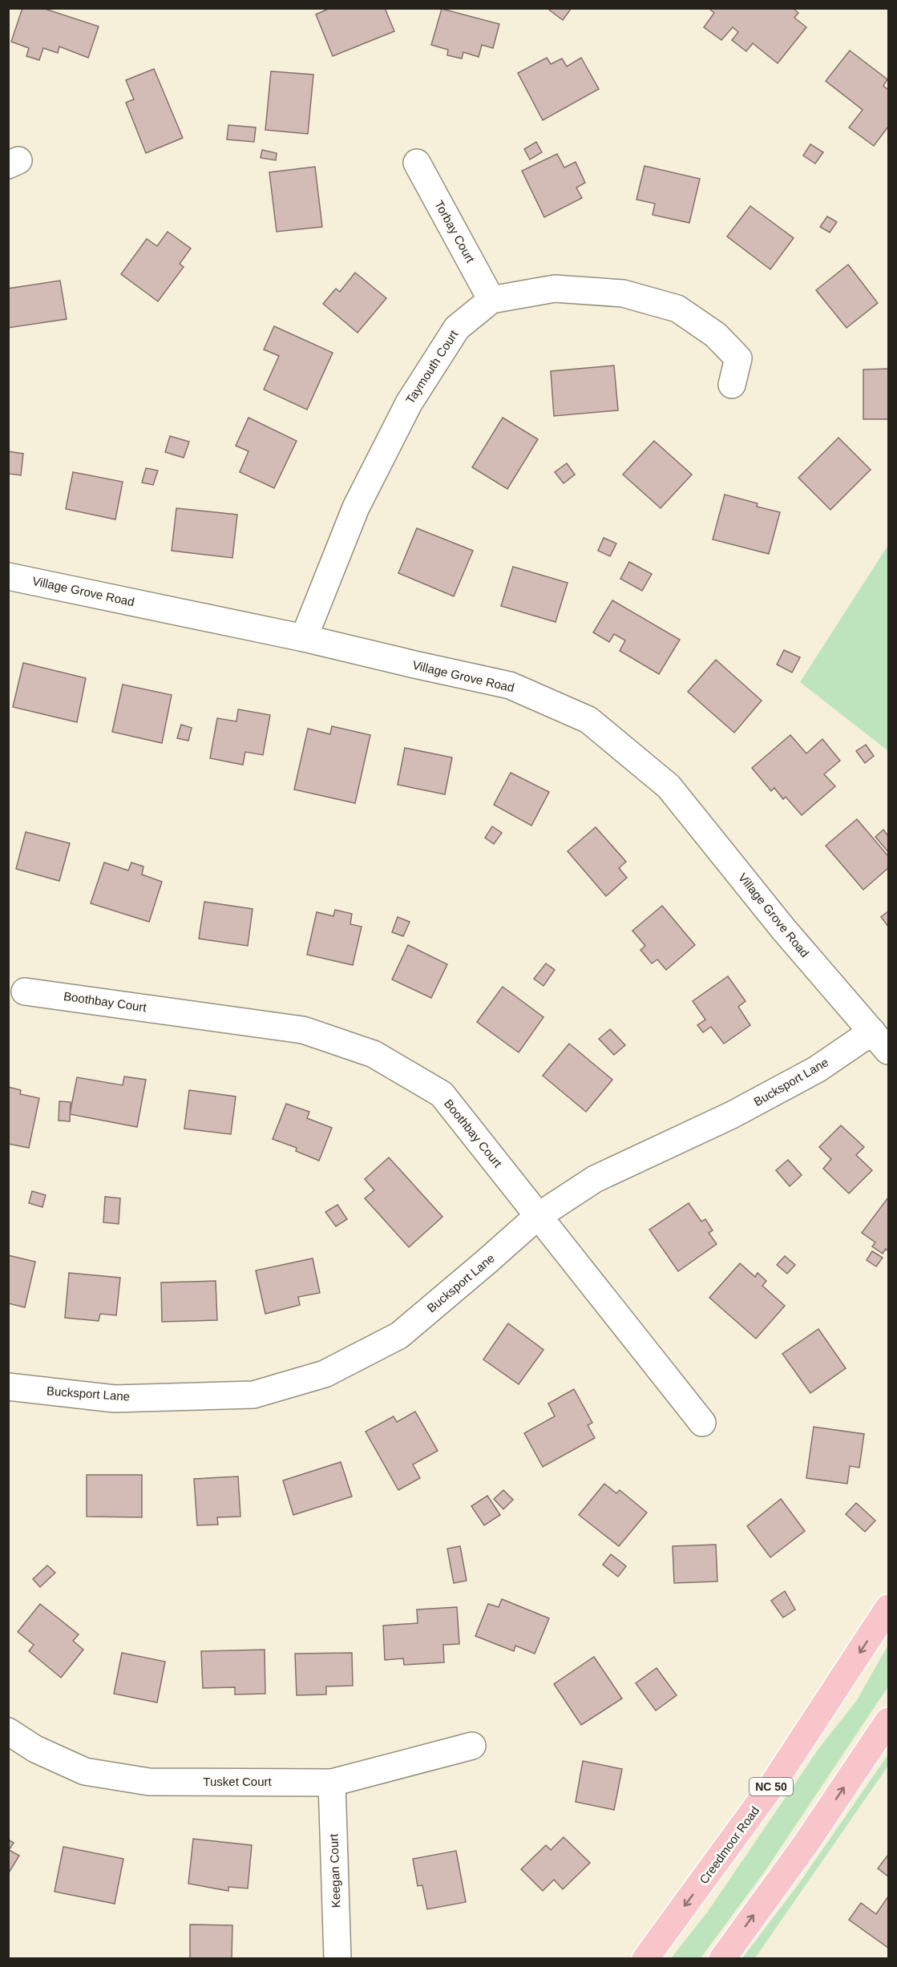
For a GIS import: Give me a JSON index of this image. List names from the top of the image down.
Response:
{
  "streets": {
    "main road": ["NC 50", "Creedmoor Road"],
    "street": [
      "Torbay Court",
      "Taymouth Court",
      "Village Grove Road",
      "Boothbay Court",
      "Bucksport Lane",
      "Tusket Court",
      "Keegan Court"
    ]
  },
  "crossings": [
    ["Torbay Court", "Taymouth Court"],
    ["Taymouth Court", "Village Grove Road"],
    ["Village Grove Road", "Bucksport Lane"],
    ["Boothbay Court", "Bucksport Lane"],
    ["Tusket Court", "Keegan Court"]
  ]
}
